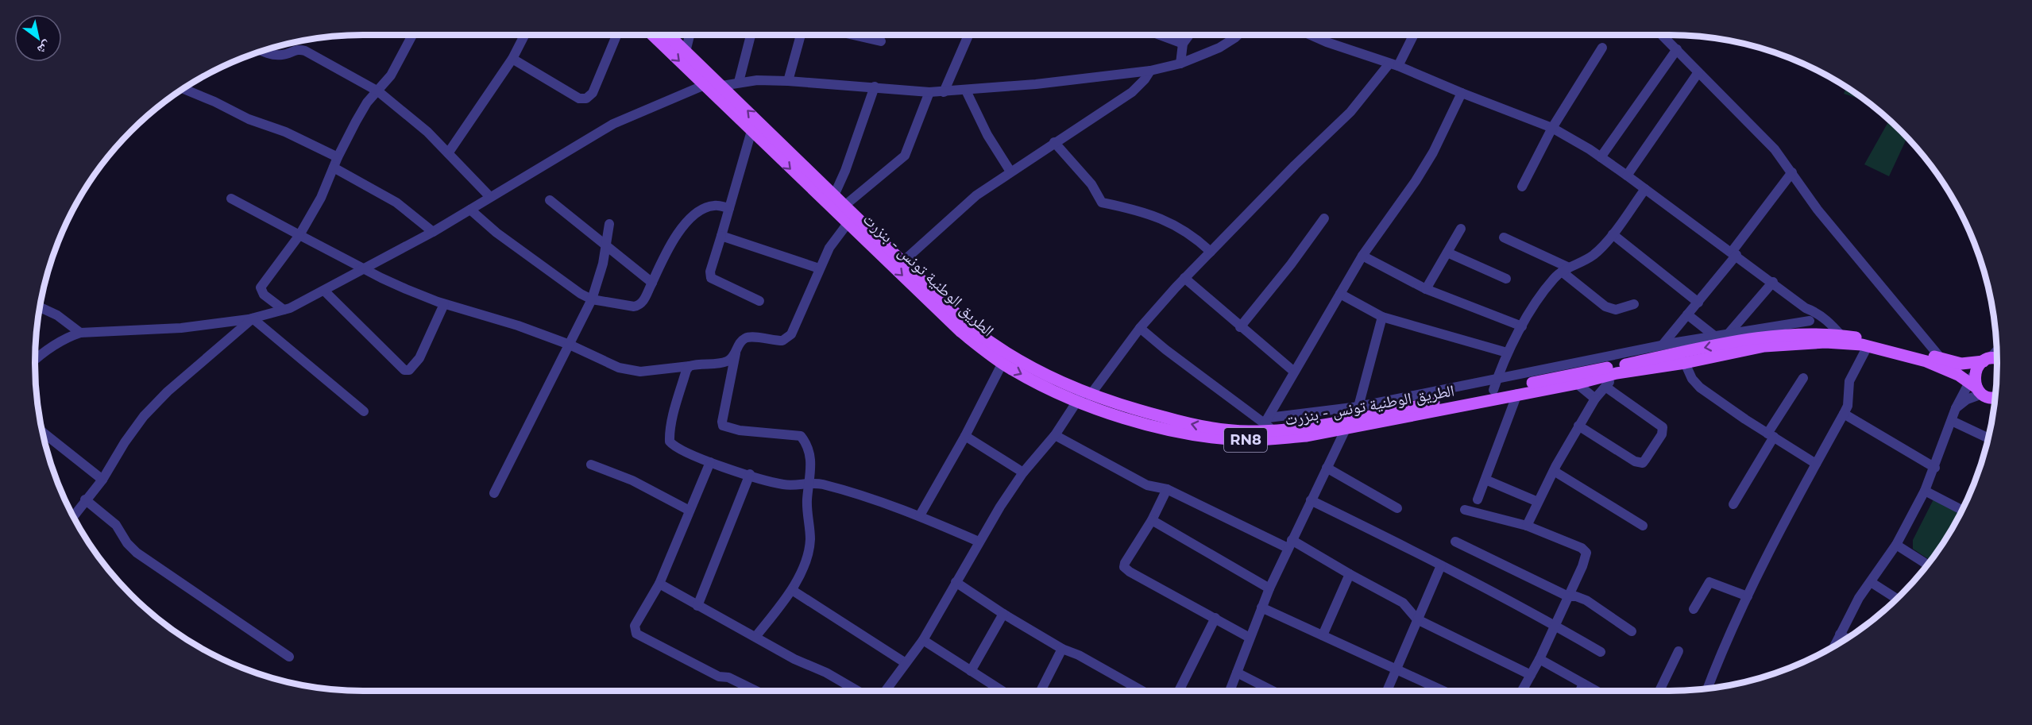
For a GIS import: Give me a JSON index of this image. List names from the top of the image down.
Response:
{
  "streets": {
    "main road": ["الطريق الوطنية تونس - بنزرت", "RN8"]
  },
  "crossings": [
    ["الطريق الوطنية تونس - بنزرت", "RN8"]
  ],
  "north": "bottom right"
}
